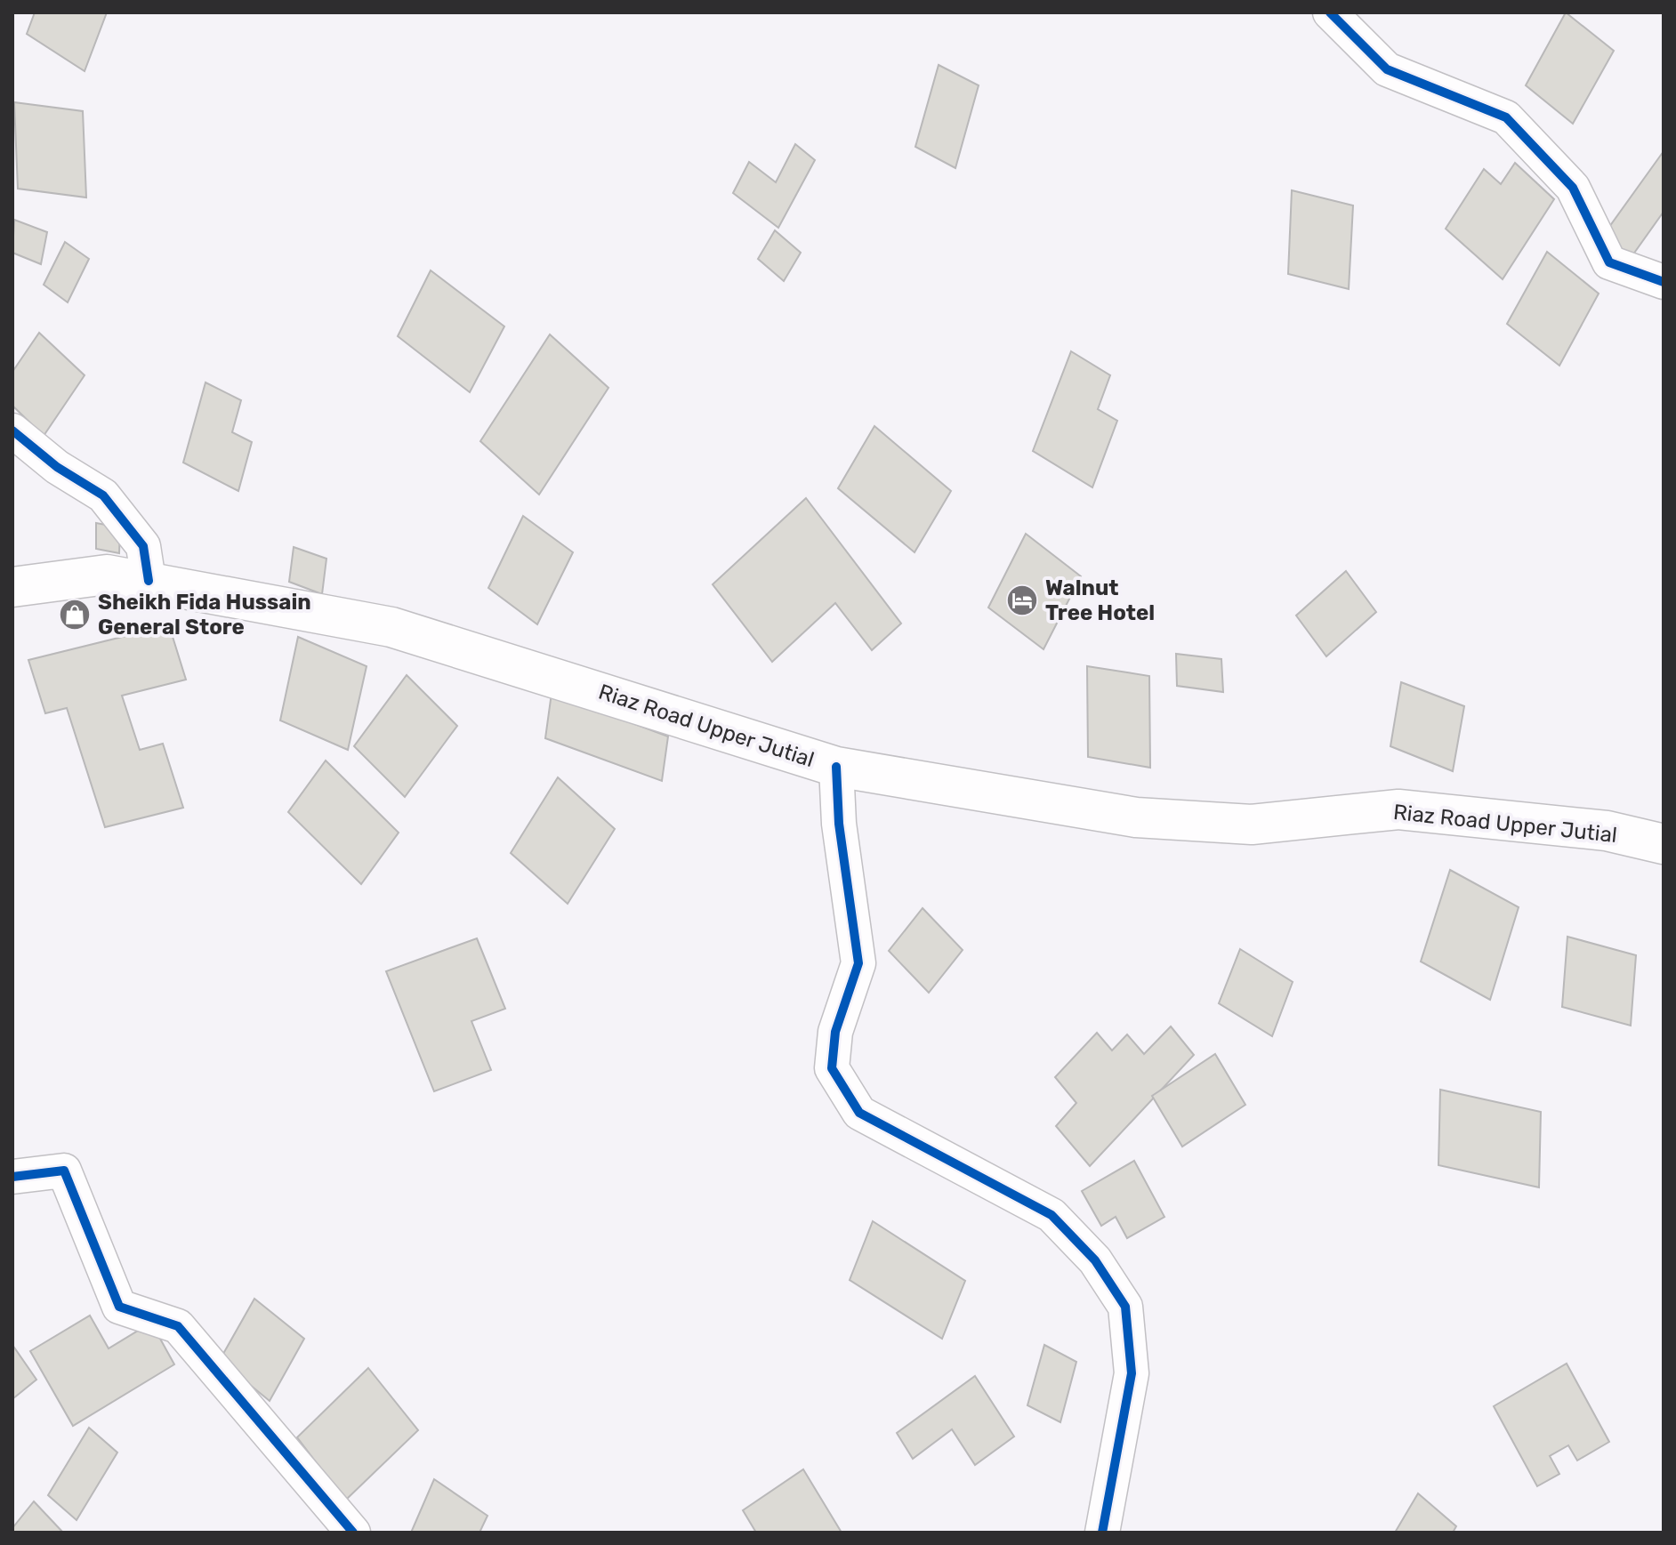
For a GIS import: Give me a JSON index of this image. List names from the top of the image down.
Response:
{
  "streets": {
    "main road": ["Riaz Road Upper Jutial"]
  },
  "places": {
    "hotel": ["Walnut Tree Hotel"],
    "shop": ["Sheikh Fida Hussain General Store"]
  }
}
